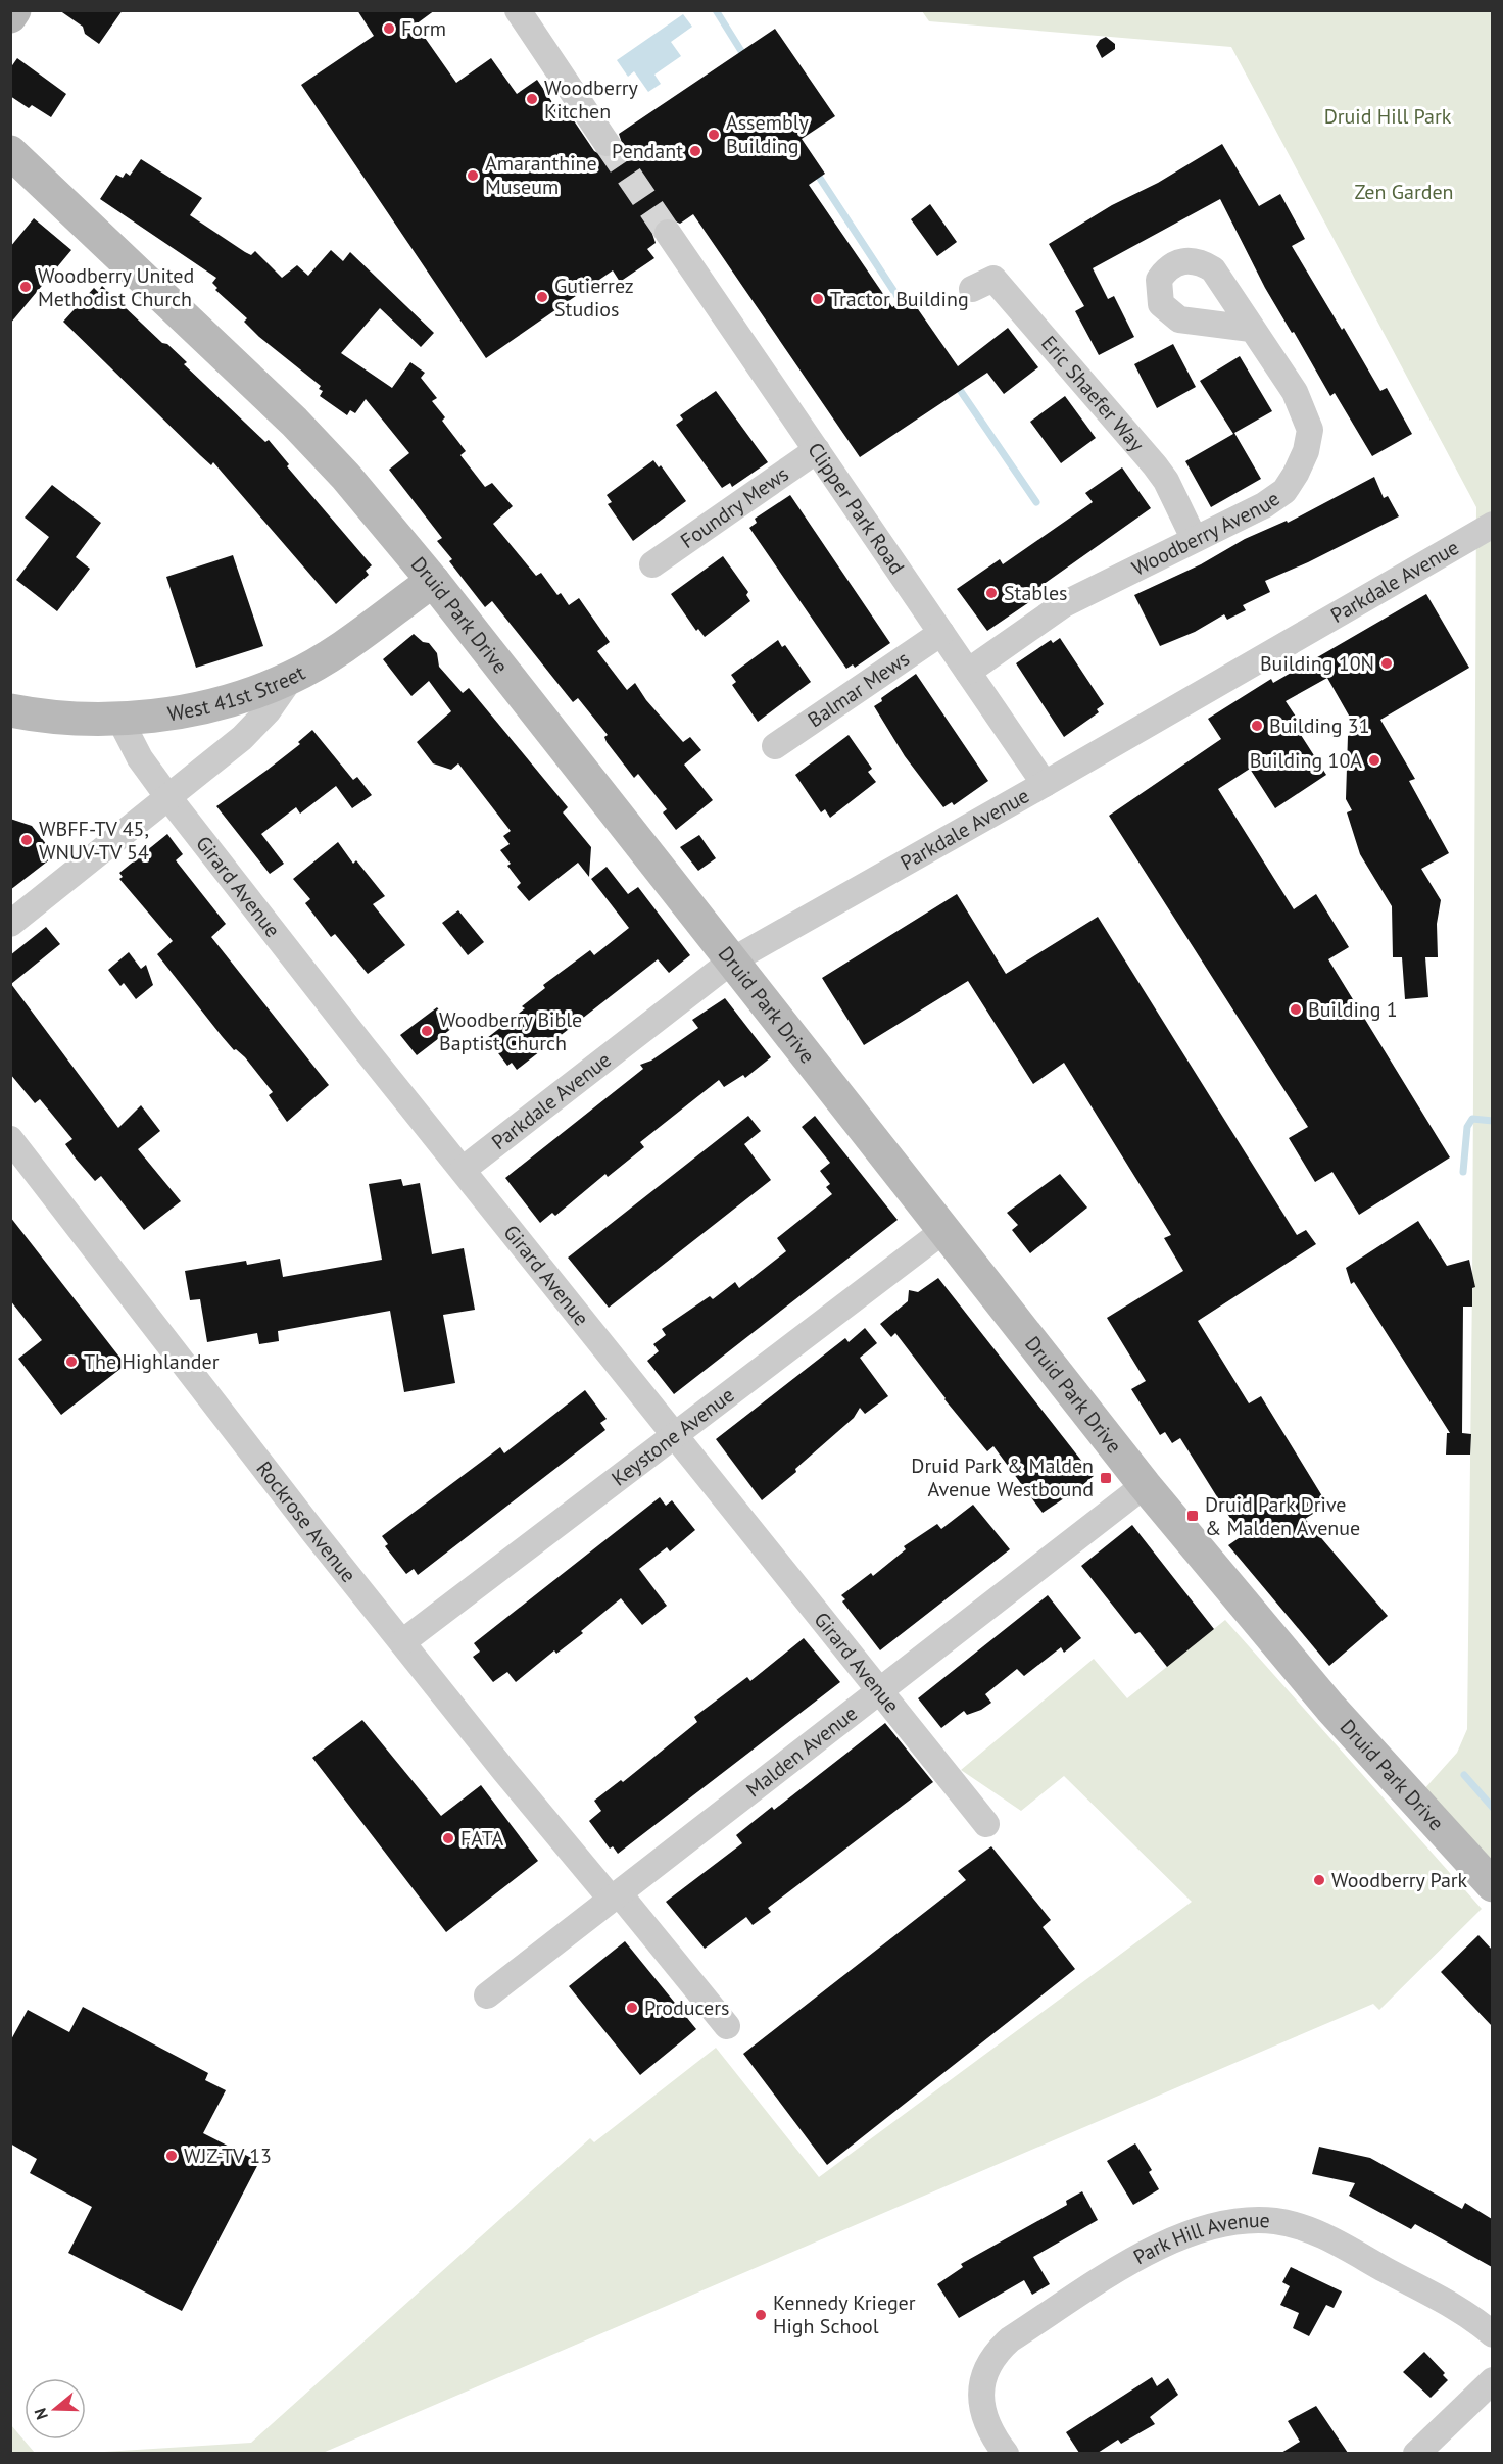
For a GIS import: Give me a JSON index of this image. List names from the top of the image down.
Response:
{
  "streets": {
    "main road": ["Druid Park Drive", "West 41st Street"],
    "street": [
      "Eric Shaefer Way",
      "Foundry Mews",
      "Clipper Park Road",
      "Woodberry Avenue",
      "Parkdale Avenue",
      "Balmar Mews",
      "Girard Avenue",
      "Keystone Avenue",
      "Rockrose Avenue",
      "Malden Avenue",
      "Park Hill Avenue"
    ]
  },
  "crossings": [
    ["Eric Shaefer Way", "Woodberry Avenue"],
    ["Foundry Mews", "Clipper Park Road"],
    ["Clipper Park Road", "Woodberry Avenue"],
    ["Clipper Park Road", "Parkdale Avenue"],
    ["Clipper Park Road", "Balmar Mews"],
    ["Parkdale Avenue", "Druid Park Drive"],
    ["Parkdale Avenue", "Girard Avenue"],
    ["Druid Park Drive", "West 41st Street"],
    ["Druid Park Drive", "Keystone Avenue"],
    ["Druid Park Drive", "Malden Avenue"],
    ["West 41st Street", "Girard Avenue"],
    ["Girard Avenue", "Keystone Avenue"],
    ["Girard Avenue", "Malden Avenue"],
    ["Keystone Avenue", "Rockrose Avenue"],
    ["Rockrose Avenue", "Malden Avenue"]
  ],
  "parks": ["Druid Hill Park", "Zen Garden"],
  "places": {
    "other": [
      "Form",
      "Woodberry Kitchen",
      "Assembly Building",
      "Pendant",
      "Amaranthine Museum",
      "Woodberry United Methodist Church",
      "Gutierrez Studios",
      "Tractor Building",
      "Stables",
      "Building 10N",
      "Building 31",
      "Building 10A",
      "WBFF-TV 45, WNUV-TV 54",
      "Building 1",
      "Woodberry Bible Baptist Church",
      "The Highlander",
      "FATA",
      "Woodberry Park",
      "Producers",
      "WJZ-TV 13",
      "Kennedy Krieger High School"
    ],
    "transit": ["Druid Park & Malden Avenue Westbound", "Druid Park Drive & Malden Avenue"]
  },
  "north": "left"
}
